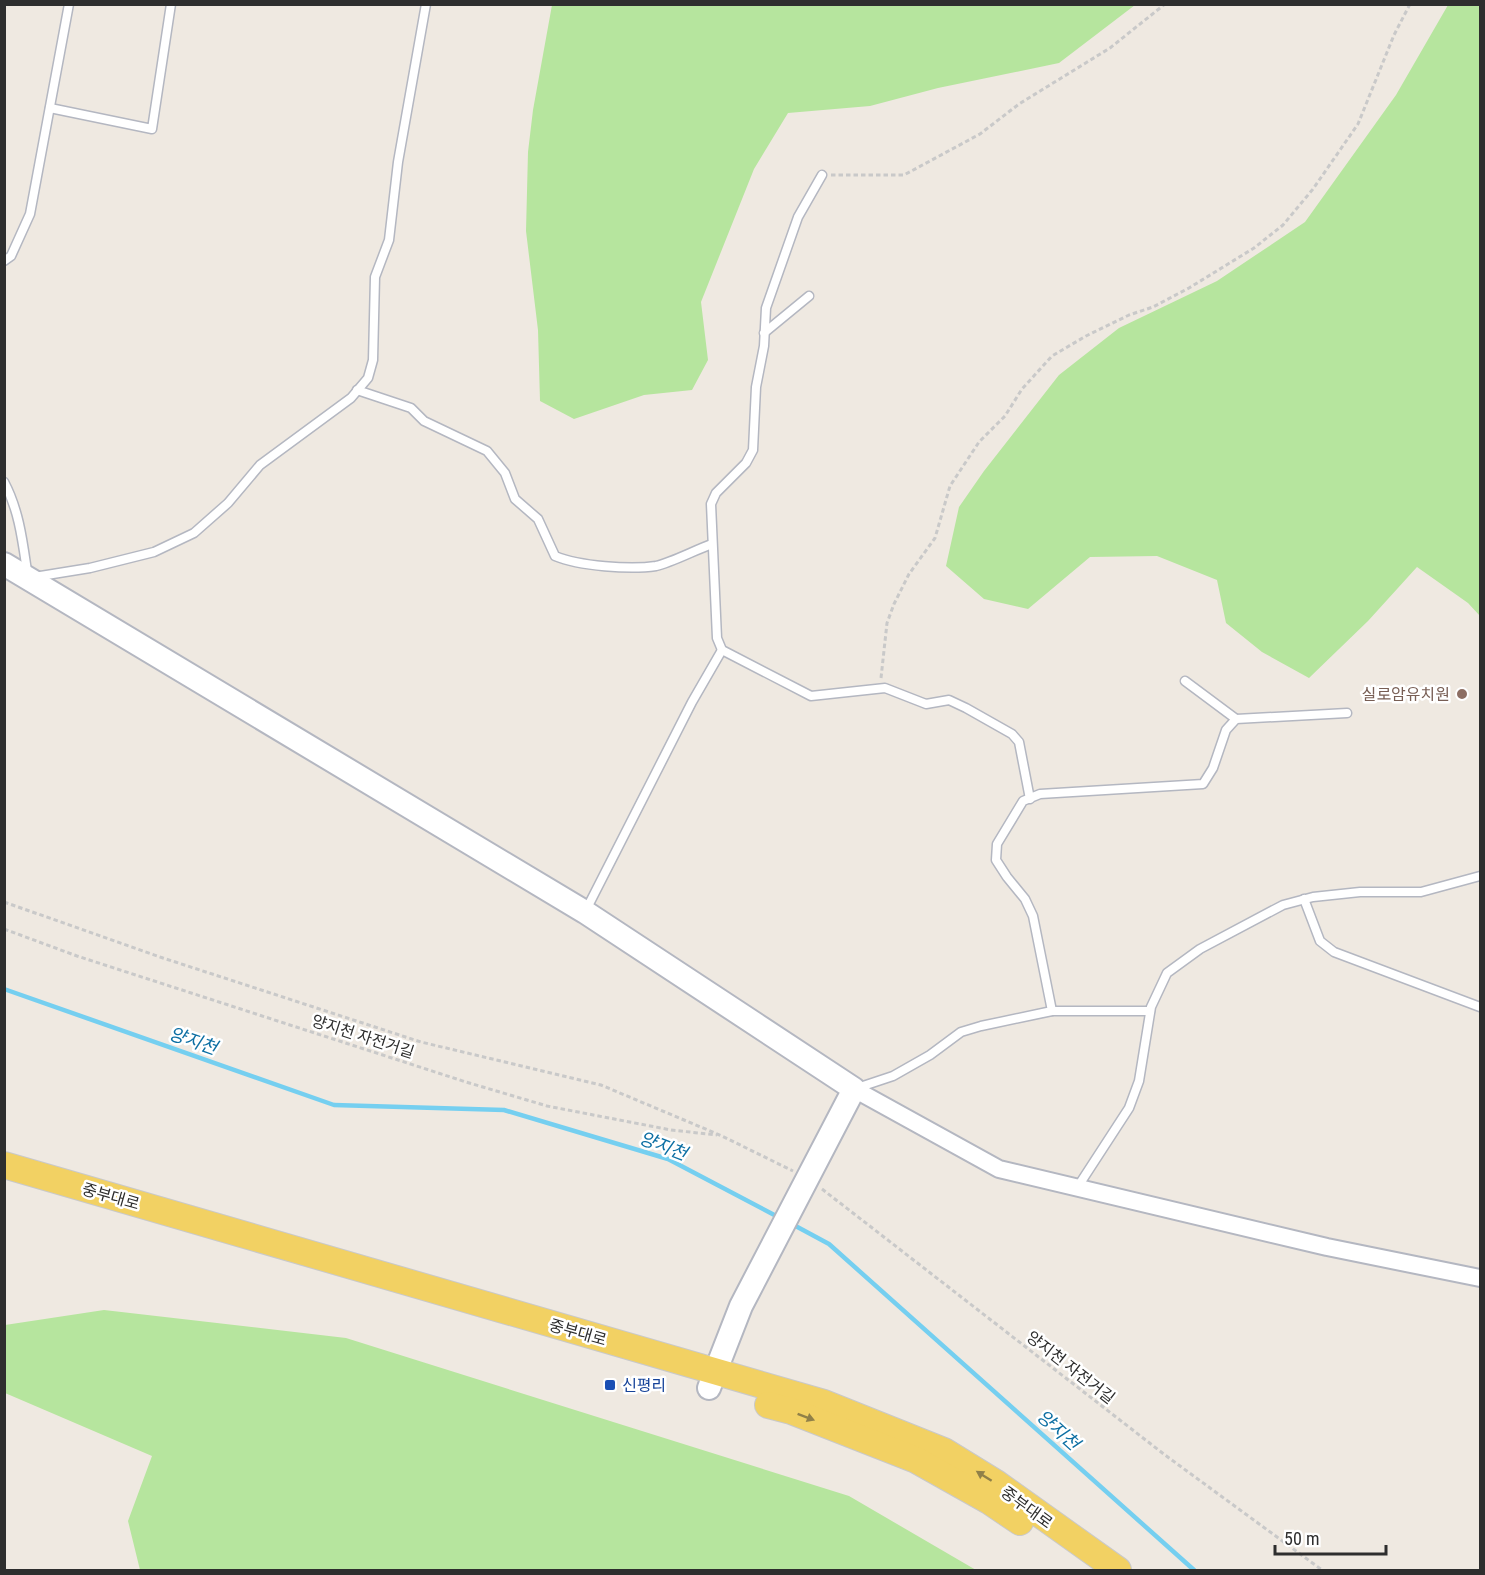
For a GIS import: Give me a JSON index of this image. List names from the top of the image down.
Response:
{
  "streets": {
    "main road": ["중부대로"],
    "path": ["양지천 자전거길"]
  },
  "water": ["양지천"],
  "places": {
    "other": ["실로암유치원"],
    "transit": ["신평리"]
  },
  "scale_bar": "50 m"
}
